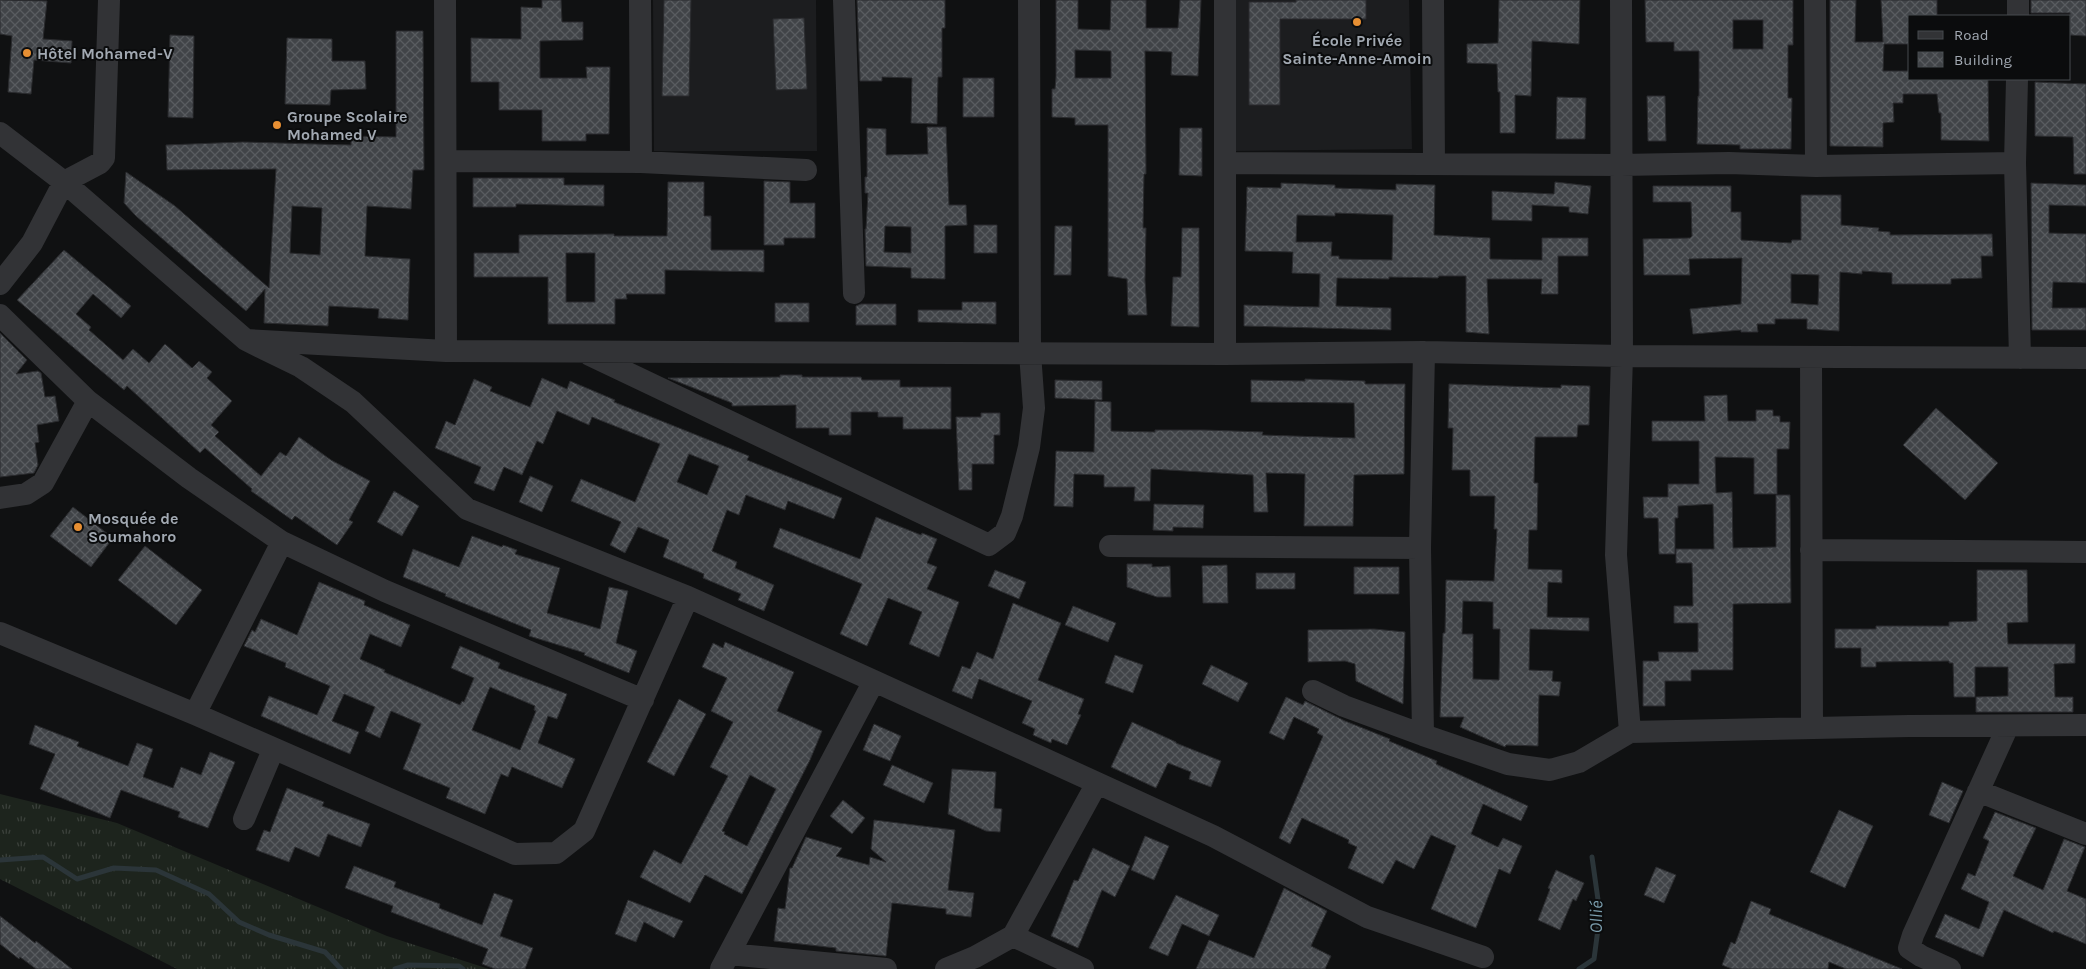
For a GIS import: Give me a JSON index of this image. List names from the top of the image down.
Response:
{
  "water": ["Ollié"],
  "places": [
    "École Privée Sainte-Anne-Amoin",
    "Hôtel Mohamed-V",
    "Groupe Scolaire Mohamed V",
    "Mosquée de Soumahoro"
  ],
  "legend": ["Road", "Building"]
}
